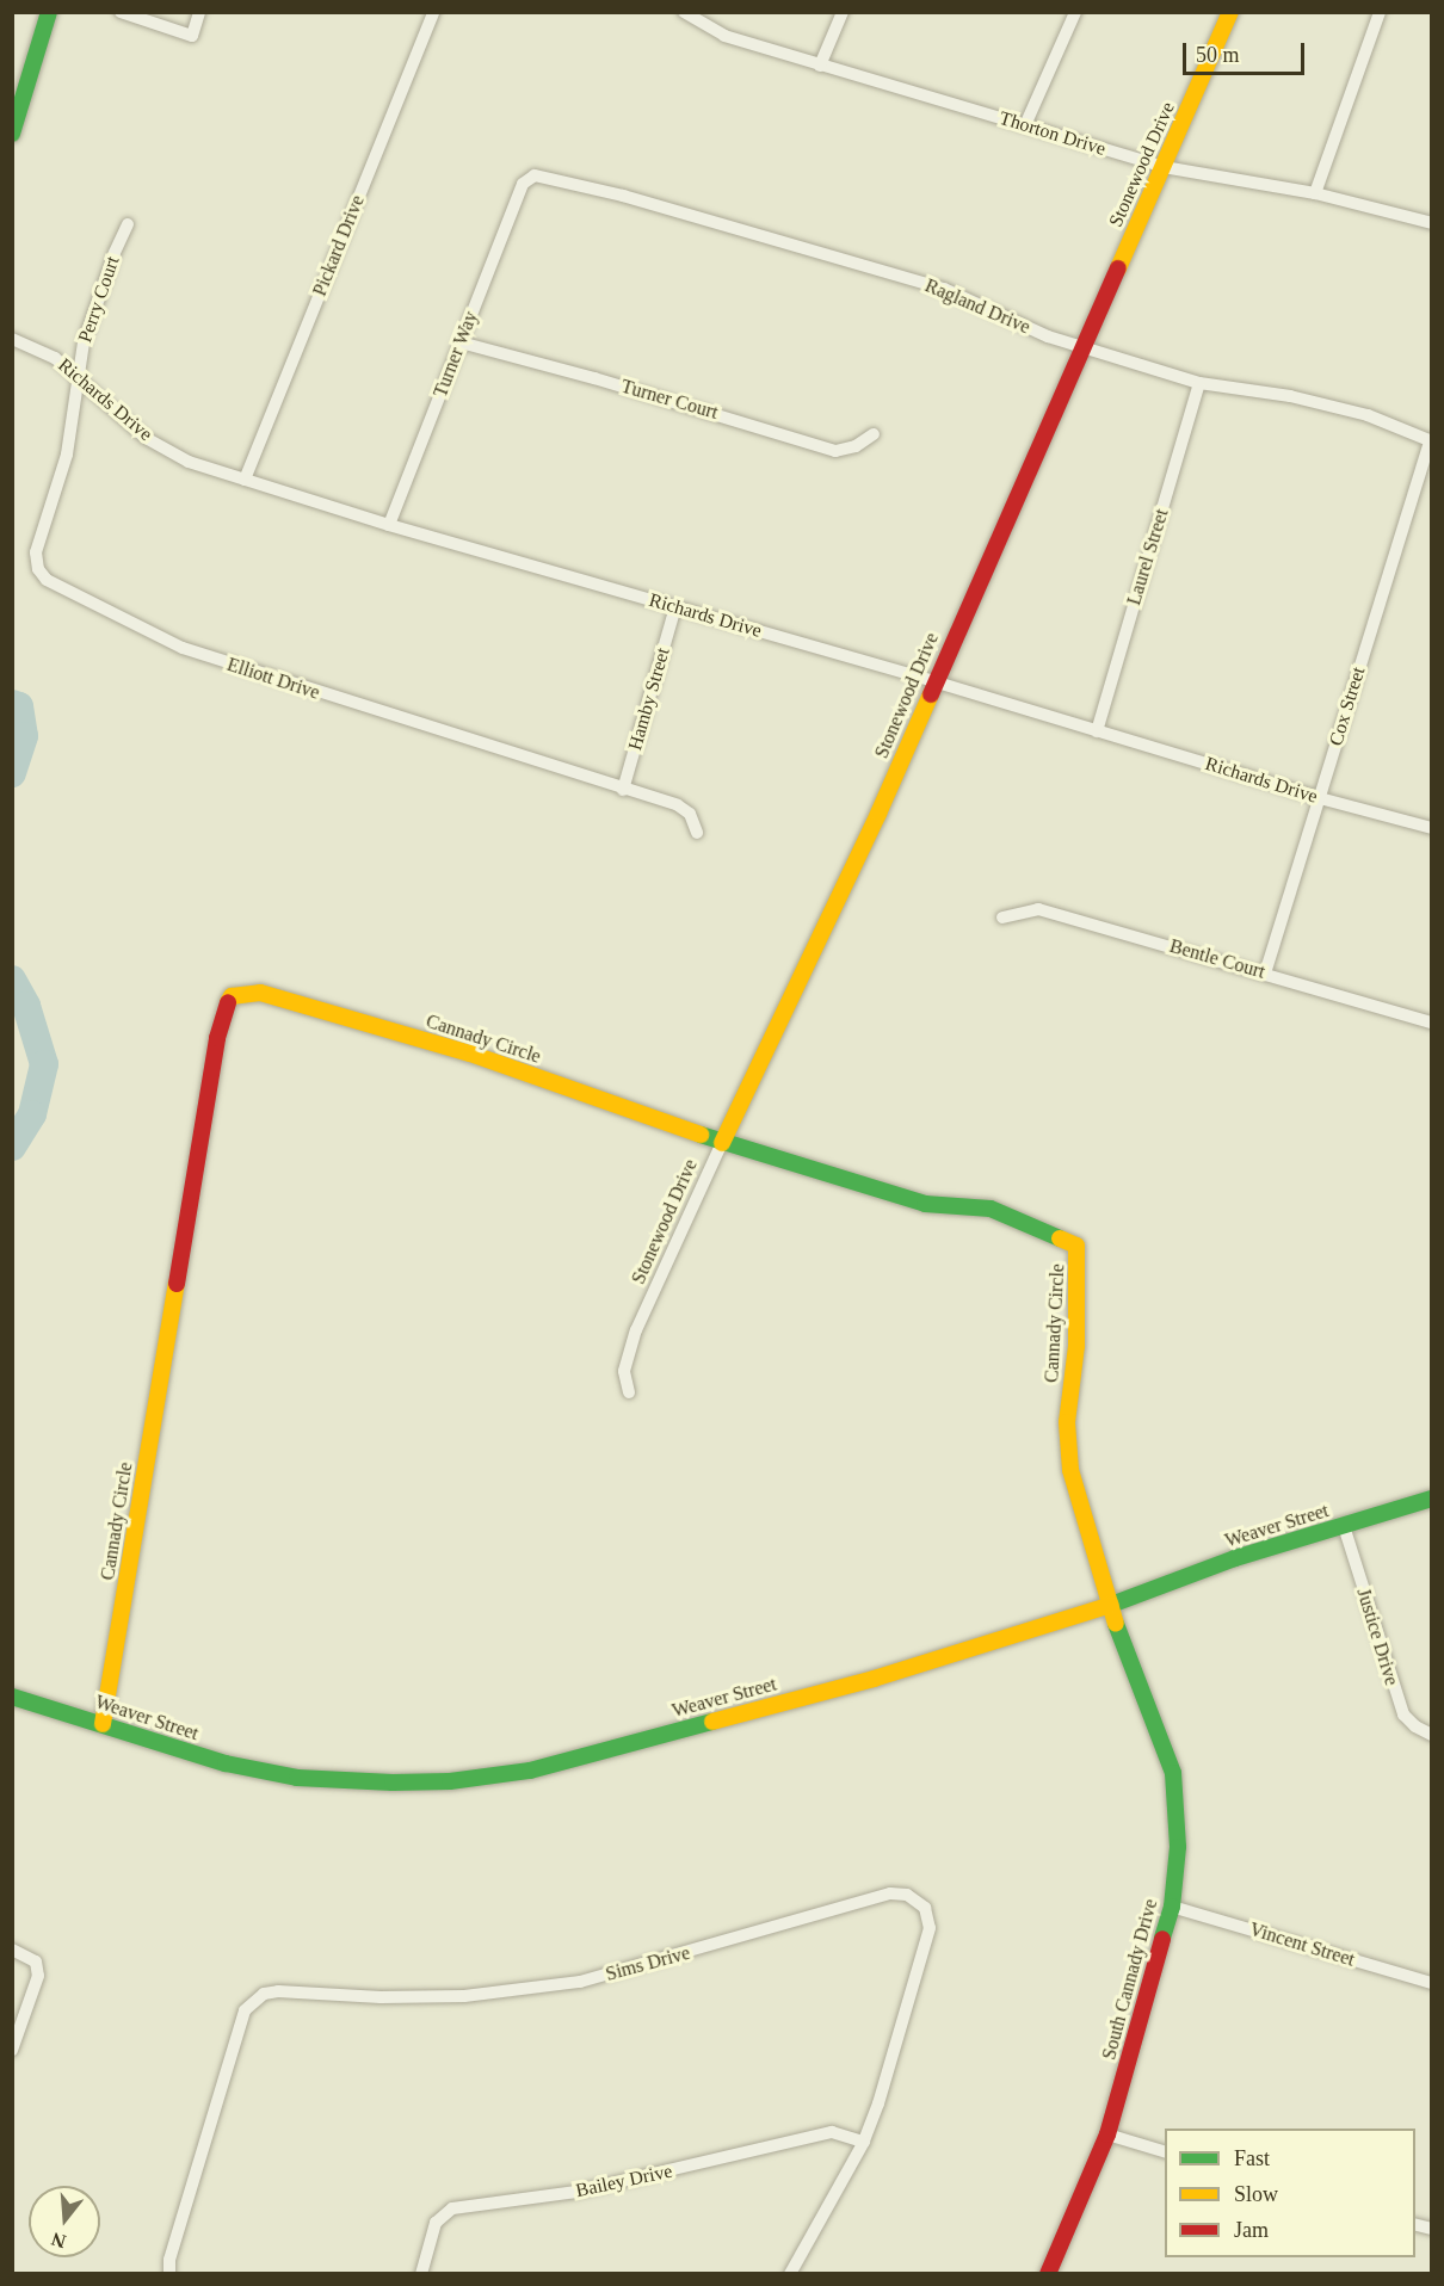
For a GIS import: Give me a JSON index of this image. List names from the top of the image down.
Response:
{
  "streets": {
    "street": [
      "Thorton Drive",
      "Stonewood Drive",
      "Pickard Drive",
      "Perry Court",
      "Ragland Drive",
      "Turner Way",
      "Richards Drive",
      "Turner Court",
      "Laurel Street",
      "Elliott Drive",
      "Hamby Street",
      "Cox Street",
      "Bentle Court",
      "Cannady Circle",
      "Weaver Street",
      "Justice Drive",
      "Vincent Street",
      "Sims Drive",
      "South Cannady Drive",
      "Bailey Drive"
    ]
  },
  "crossings": [
    ["Thorton Drive", "Stonewood Drive"],
    ["Stonewood Drive", "Ragland Drive"],
    ["Stonewood Drive", "Richards Drive"],
    ["Stonewood Drive", "Cannady Circle"],
    ["Pickard Drive", "Richards Drive"],
    ["Perry Court", "Richards Drive"],
    ["Perry Court", "Elliott Drive"],
    ["Ragland Drive", "Turner Way"],
    ["Ragland Drive", "Laurel Street"],
    ["Ragland Drive", "Cox Street"],
    ["Turner Way", "Richards Drive"],
    ["Turner Way", "Turner Court"],
    ["Richards Drive", "Laurel Street"],
    ["Richards Drive", "Elliott Drive"],
    ["Richards Drive", "Hamby Street"],
    ["Richards Drive", "Cox Street"],
    ["Elliott Drive", "Hamby Street"],
    ["Cox Street", "Bentle Court"],
    ["Cannady Circle", "Weaver Street"],
    ["Cannady Circle", "South Cannady Drive"],
    ["Weaver Street", "Justice Drive"],
    ["Weaver Street", "South Cannady Drive"],
    ["Vincent Street", "South Cannady Drive"],
    ["Sims Drive", "Bailey Drive"]
  ],
  "legend": ["Fast", "Slow", "Jam"],
  "scale_bar": "50 m",
  "north": "bottom"
}
